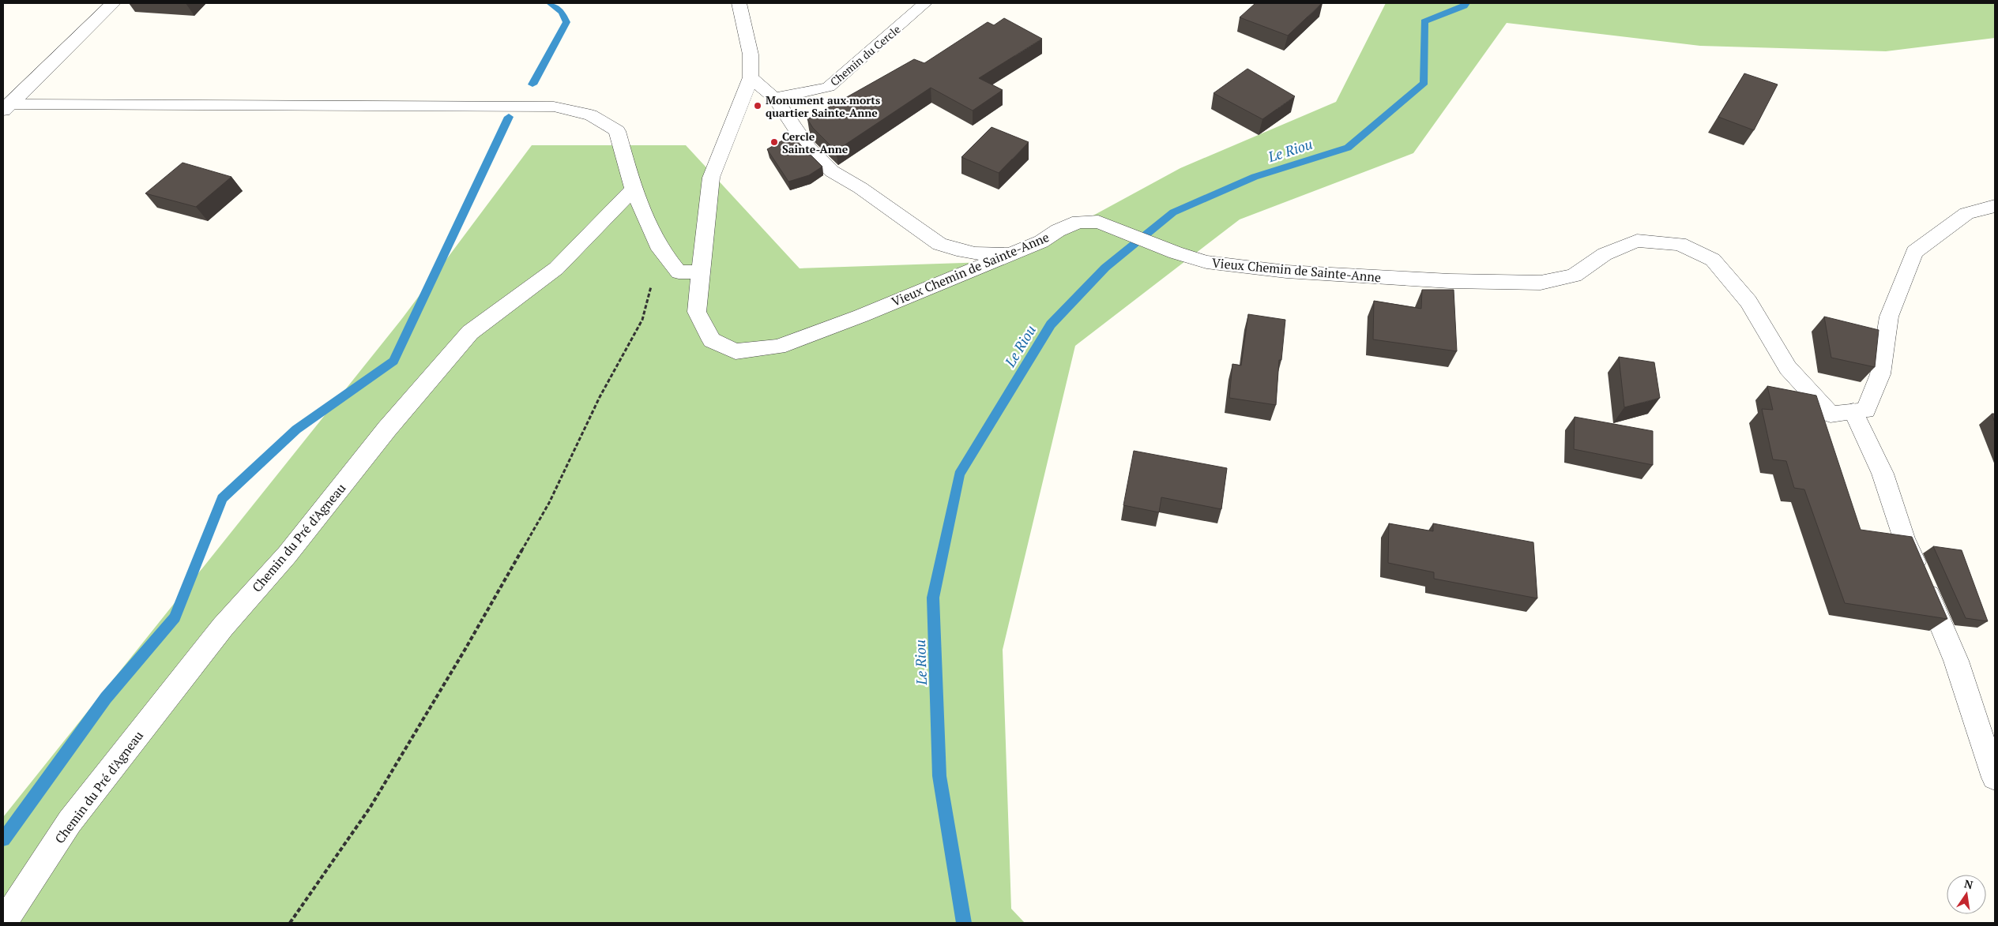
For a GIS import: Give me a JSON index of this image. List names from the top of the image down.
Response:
{
  "streets": {
    "street": ["Chemin du Cercle", "Vieux Chemin de Sainte-Anne", "Chemin du Pré d'Agneau"]
  },
  "water": ["Le Riou"],
  "places": ["Monument aux morts quartier Sainte-Anne", "Cercle Sainte-Anne"],
  "north": "top"
}
